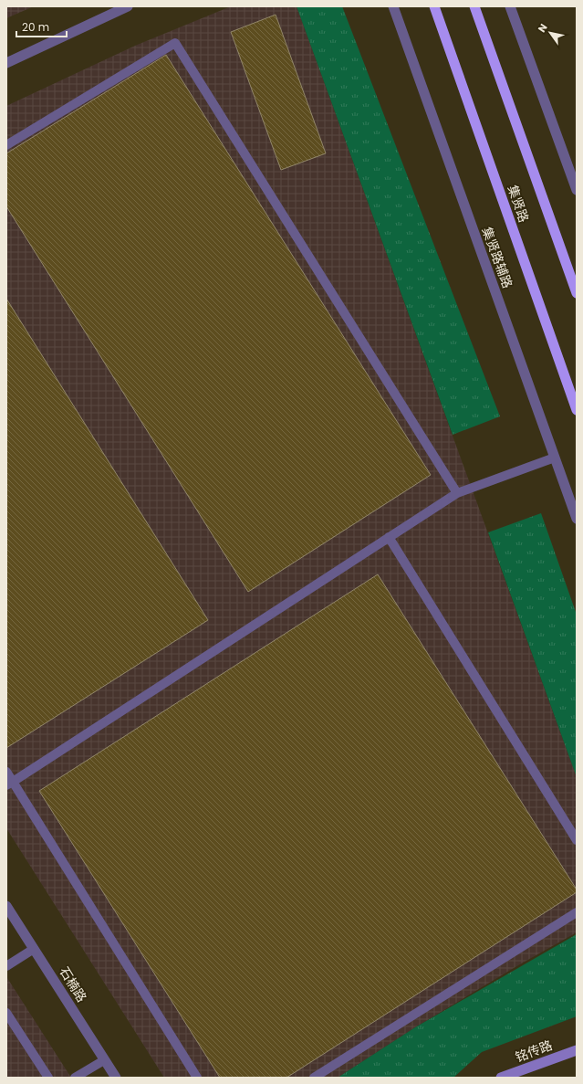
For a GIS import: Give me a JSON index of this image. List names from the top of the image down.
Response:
{
  "streets": {
    "highway": ["集贤路"],
    "main road": ["铭传路"],
    "street": ["集贤路辅路", "石楠路"]
  },
  "scale_bar": "20 m",
  "north": "top left"
}
